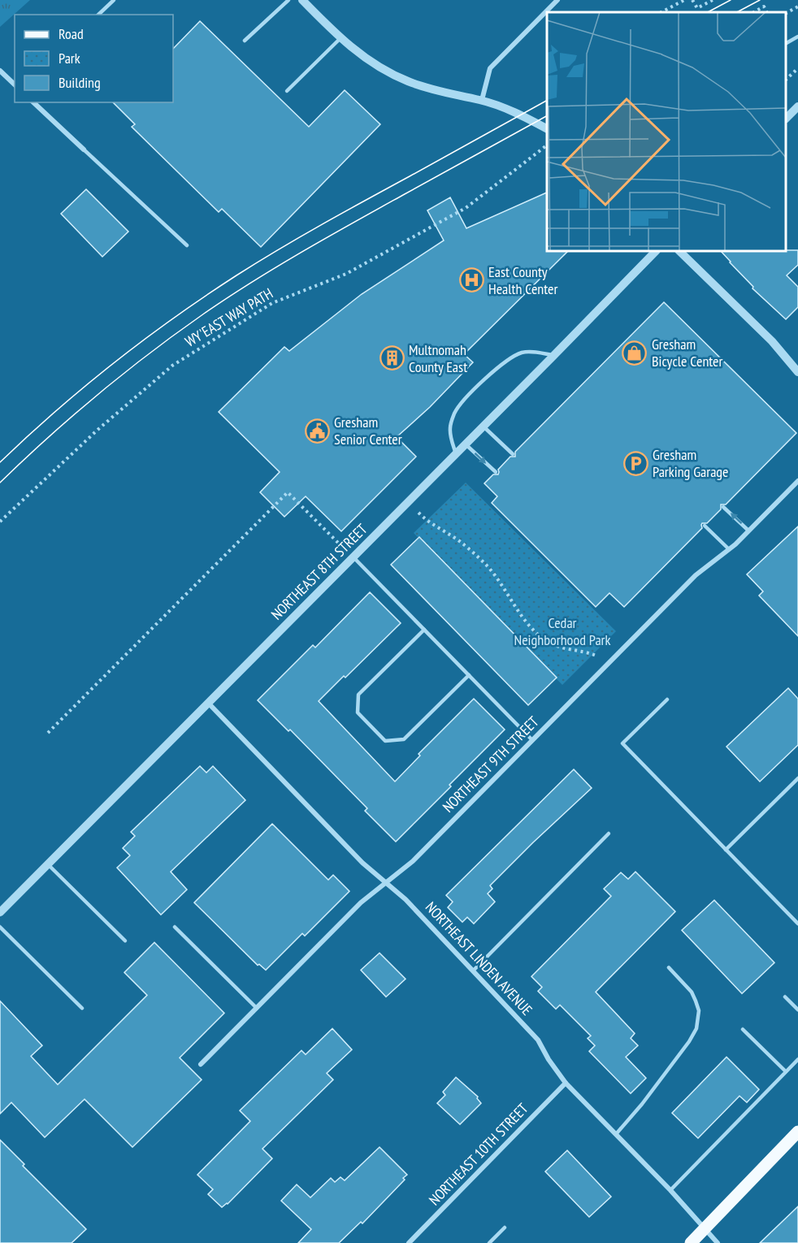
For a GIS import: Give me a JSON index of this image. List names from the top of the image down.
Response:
{
  "streets": {
    "street": [
      "NORTHEAST 8TH STREET",
      "NORTHEAST 9TH STREET",
      "NORTHEAST LINDEN AVENUE",
      "NORTHEAST 10TH STREET"
    ],
    "path": ["WY'EAST WAY PATH"]
  },
  "crossings": [
    ["NORTHEAST 8TH STREET", "NORTHEAST LINDEN AVENUE"],
    ["NORTHEAST 9TH STREET", "NORTHEAST LINDEN AVENUE"],
    ["NORTHEAST LINDEN AVENUE", "NORTHEAST 10TH STREET"]
  ],
  "parks": ["Cedar Neighborhood Park"],
  "places": {
    "hospital": ["East County Health Center"],
    "shop": ["Gresham Bicycle Center"],
    "building": ["Multnomah County East"],
    "public building": ["Gresham Senior Center"],
    "parking": ["Gresham Parking Garage"]
  },
  "legend": ["Road", "Park", "Building"]
}
